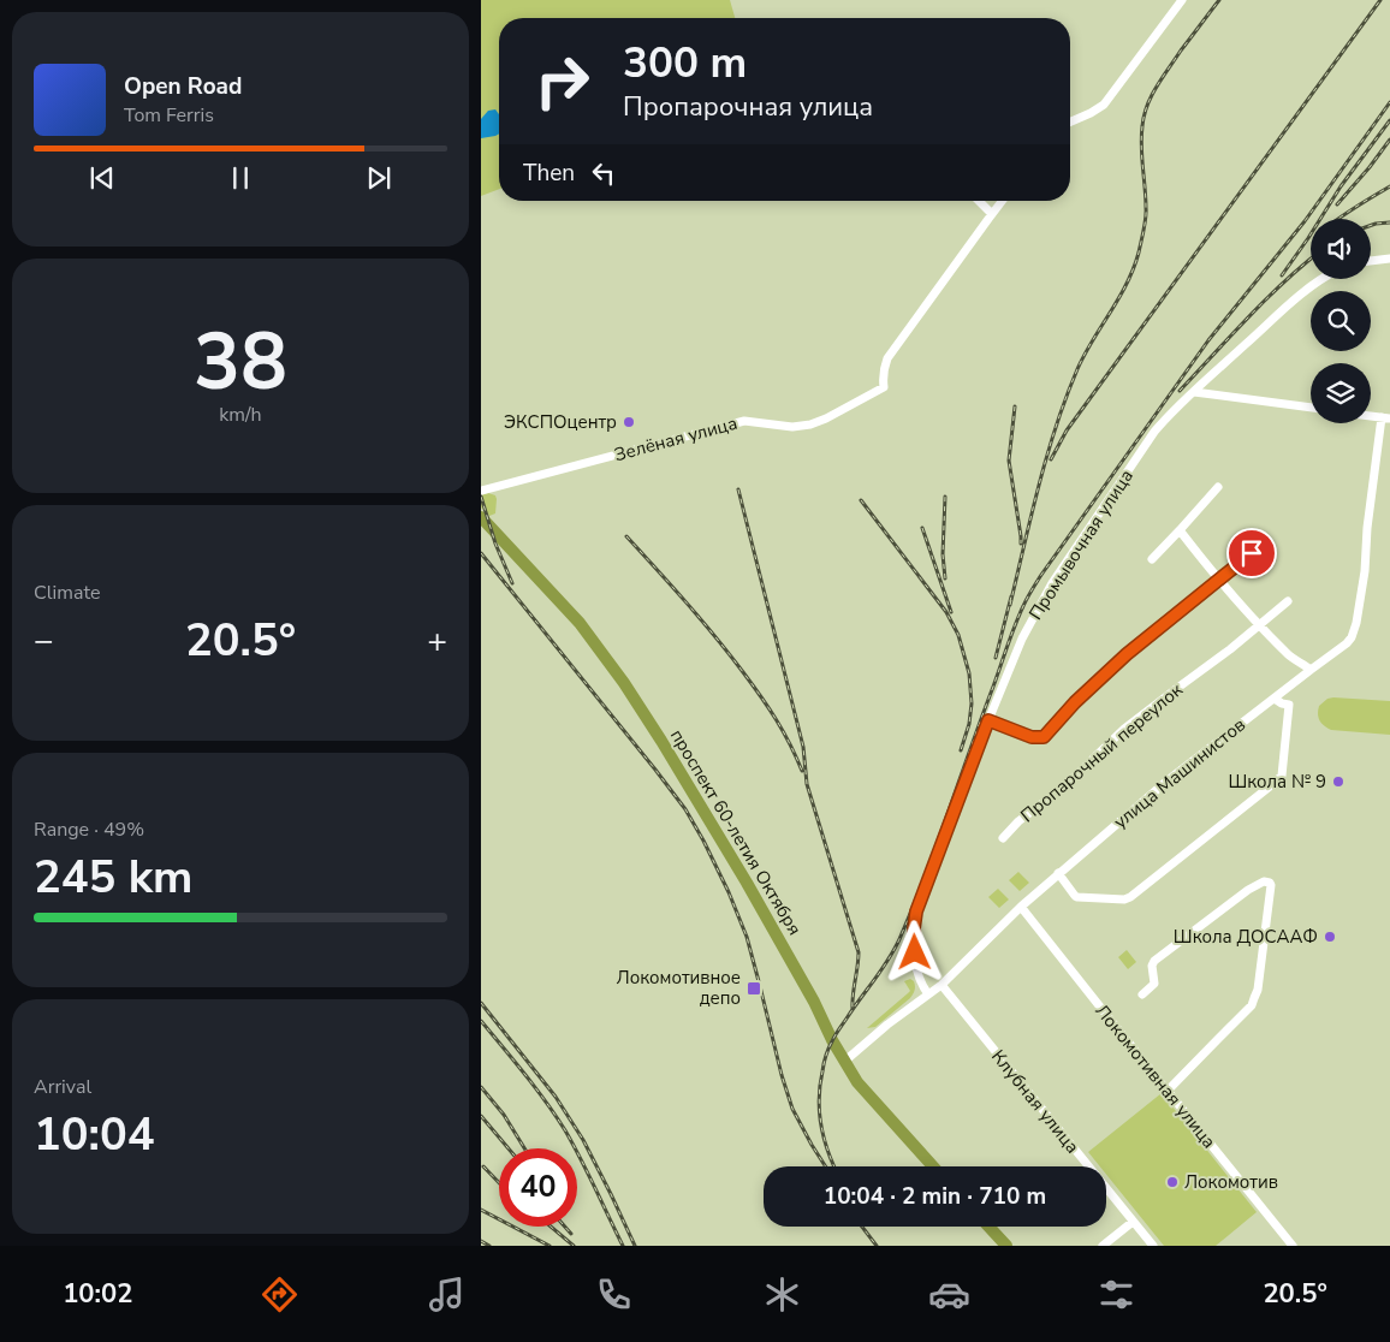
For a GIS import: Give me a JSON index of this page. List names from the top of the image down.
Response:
{
  "streets": {
    "highway": ["проспект 60-летия Октября"],
    "street": [
      "Зелёная улица",
      "Промывочная улица",
      "Пропарочный переулок",
      "улица Машинистов",
      "Локомотивная улица",
      "Клубная улица"
    ]
  },
  "crossings": [
    ["Промывочная улица", "улица Машинистов"],
    ["улица Машинистов", "проспект 60-летия Октября"],
    ["улица Машинистов", "Локомотивная улица"],
    ["улица Машинистов", "Клубная улица"]
  ],
  "places": {
    "other": [
      "ЭКСПОцентр",
      "Школа № 9",
      "Школа ДОСААФ",
      "Локомотив"
    ],
    "transit": ["Локомотивное депо"]
  },
  "page": {
    "turn": ["300 m", "Пропарочная улица"],
    "song": ["Open Road", "Tom Ferris"],
    "then": "Then",
    "tile": [
      ["38", "km/h"],
      "Climate",
      ["Range · 49%", "245 km"],
      ["Arrival", "10:04"]
    ],
    "heat": ["−", "20.5°", "+"],
    "limit": "40",
    "trip": "10:04 · 2 min · 710 m",
    "tabs": ["10:02", "20.5°"]
  }
}
